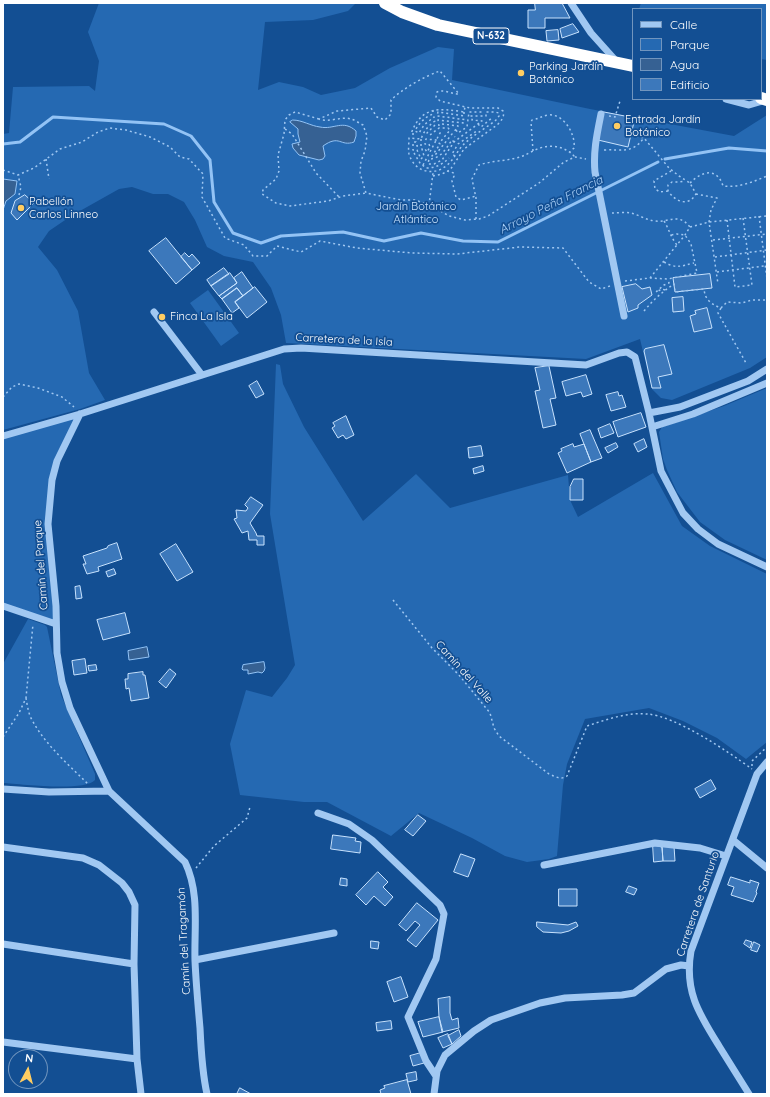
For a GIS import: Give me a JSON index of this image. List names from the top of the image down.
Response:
{
  "streets": {
    "highway": ["N-632"],
    "street": [
      "Carretera de la Isla",
      "Camín del Parque",
      "Carretera de Santurio",
      "Camín del Tragamón"
    ],
    "path": ["Camín del Valle"]
  },
  "crossings": [
    ["Carretera de la Isla", "Camín del Parque"],
    ["Camín del Parque", "Camín del Tragamón"]
  ],
  "water": ["Arroyo Peña Francia"],
  "parks": ["Jardín Botánico Atlántico"],
  "places": [
    "Parking Jardín Botánico",
    "Entrada Jardín Botánico",
    "Pabellón Carlos Linneo",
    "Finca La Isla"
  ],
  "legend": [
    "Calle",
    "Parque",
    "Agua",
    "Edificio"
  ],
  "north": "top"
}
